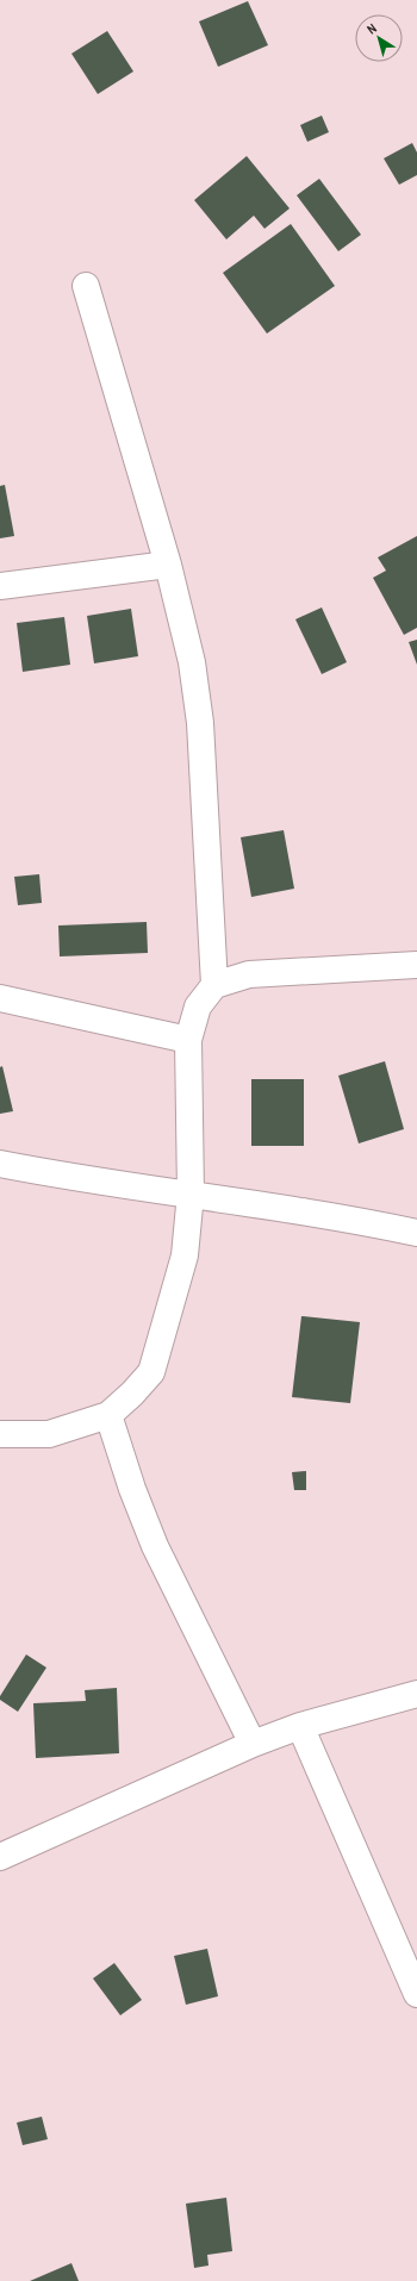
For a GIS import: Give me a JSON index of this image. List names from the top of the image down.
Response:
{
  "north": "top left"
}
